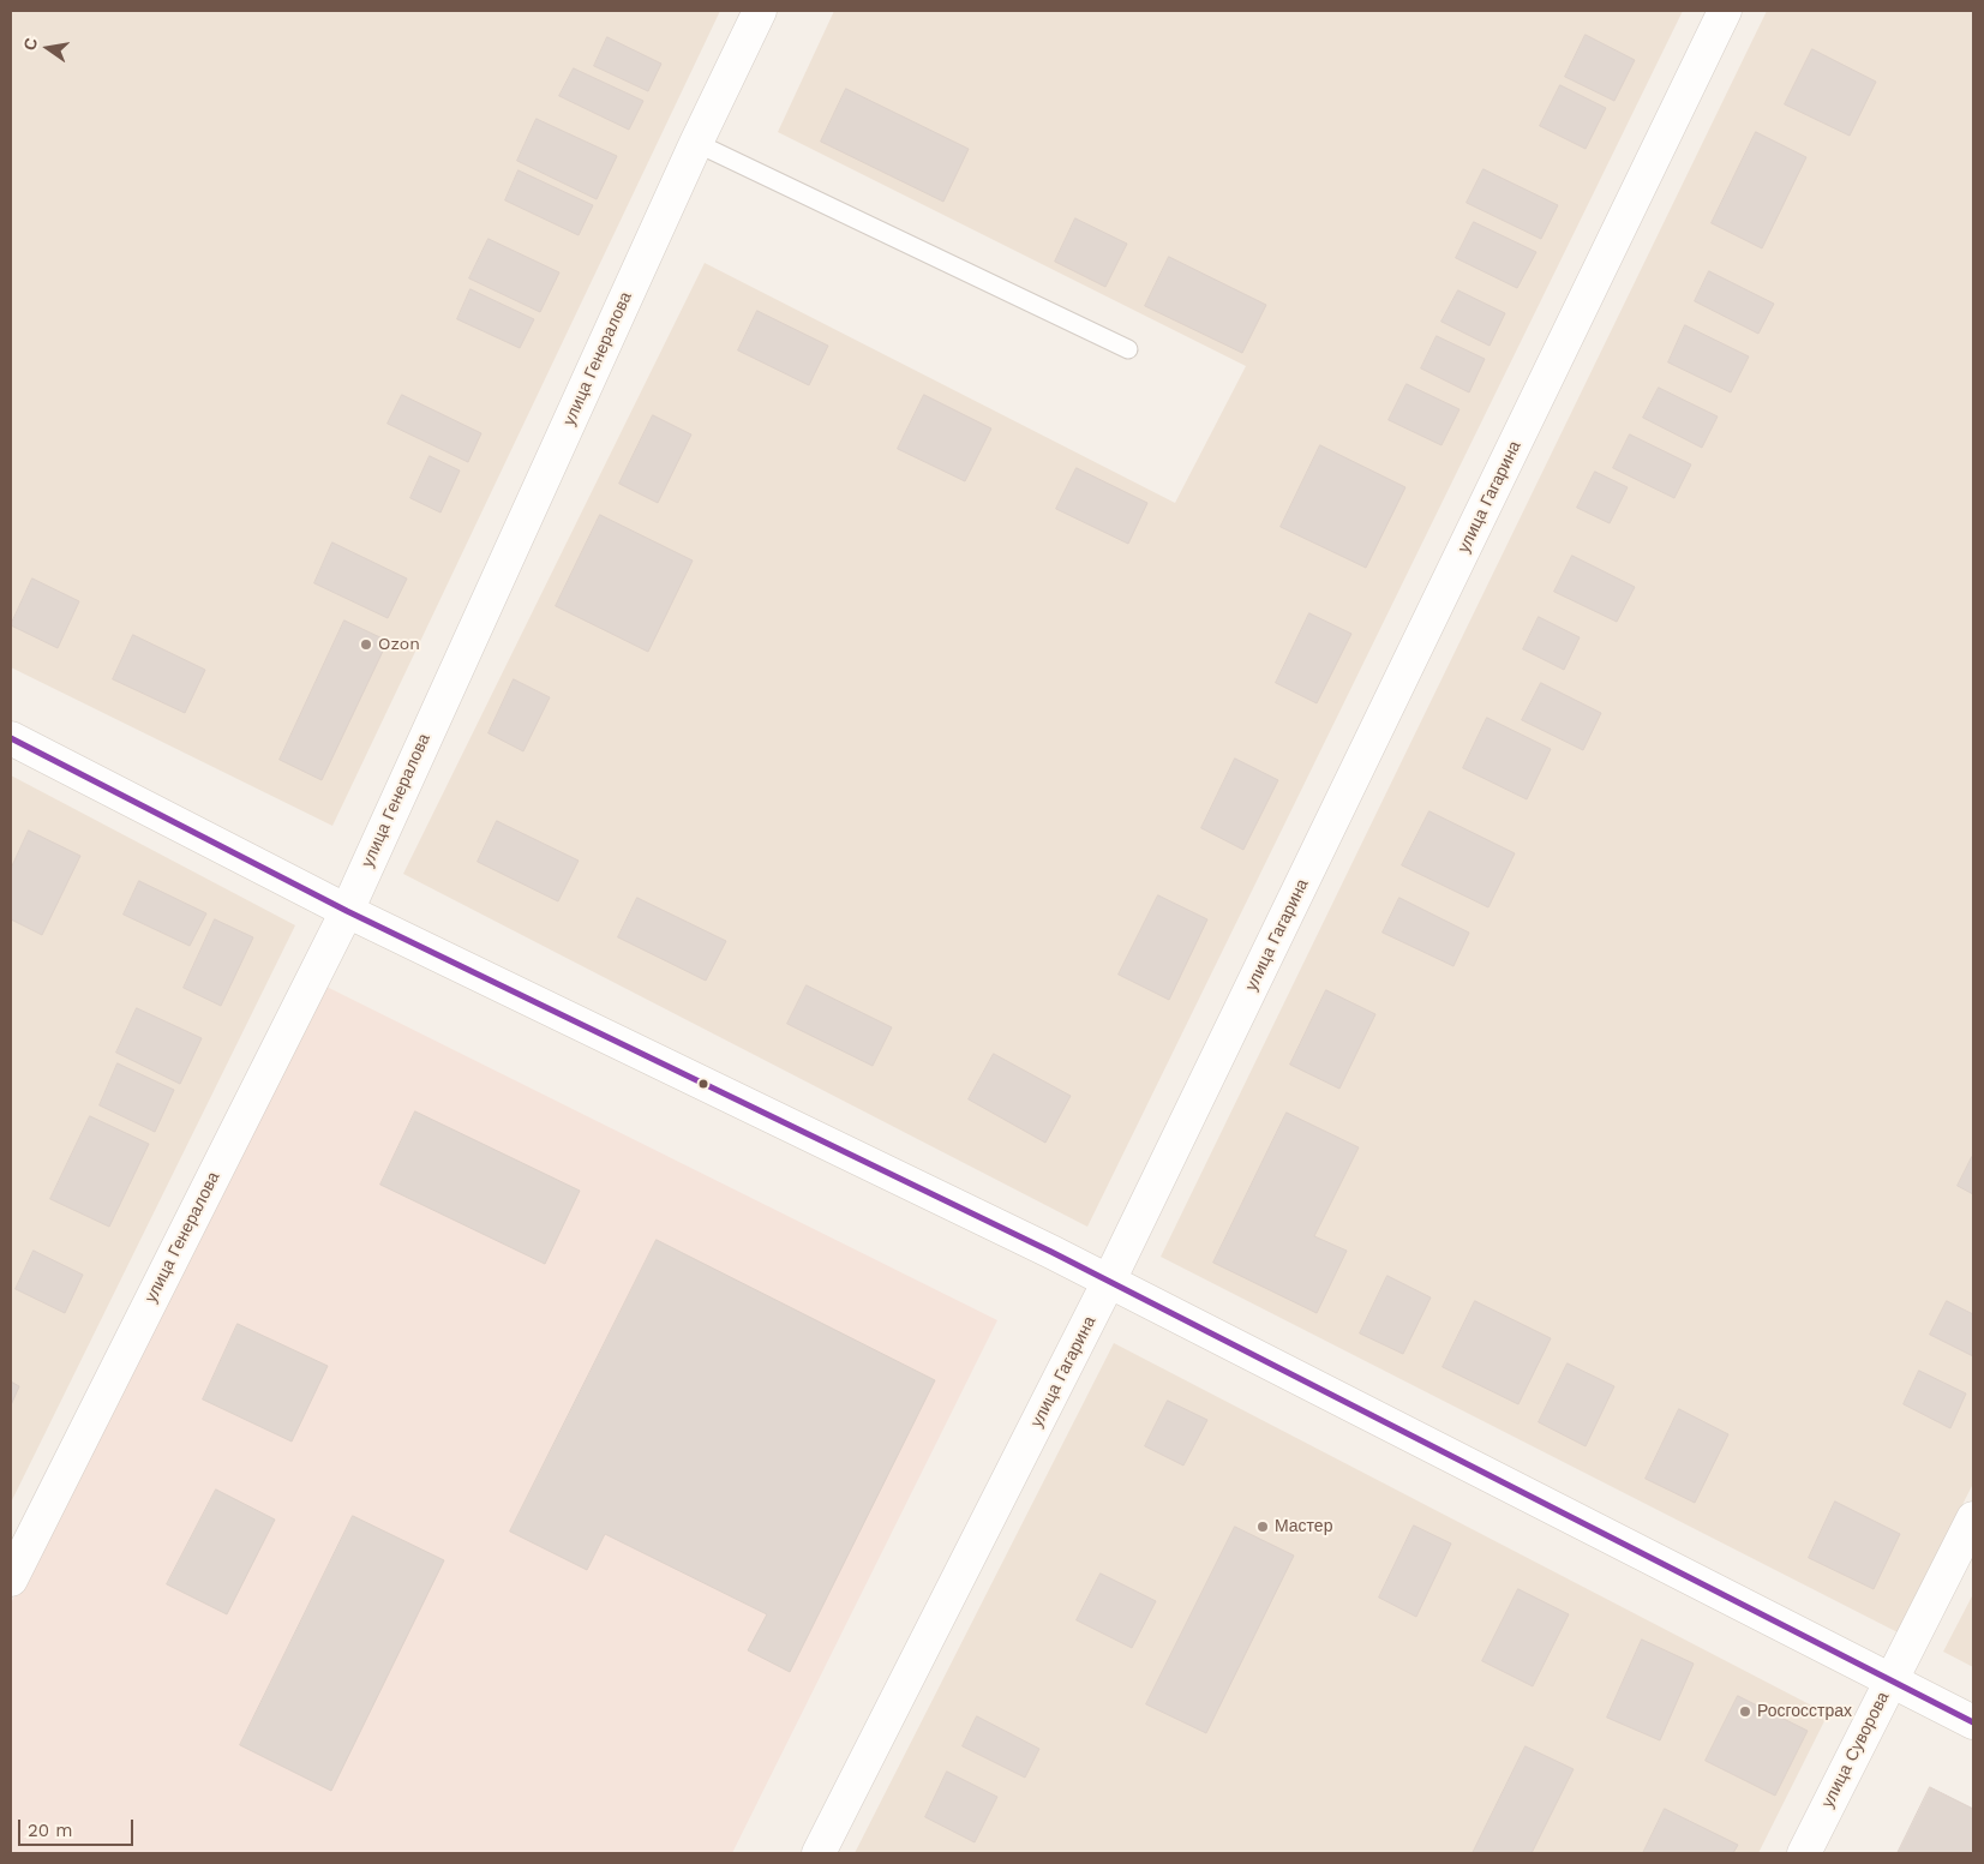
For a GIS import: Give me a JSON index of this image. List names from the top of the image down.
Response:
{
  "streets": {
    "street": ["улица Генералова", "улица Гагарина", "улица Суворова"]
  },
  "places": ["Ozon", "Мастер", "Росгосстрах"],
  "scale_bar": "20 m",
  "north": "left"
}
